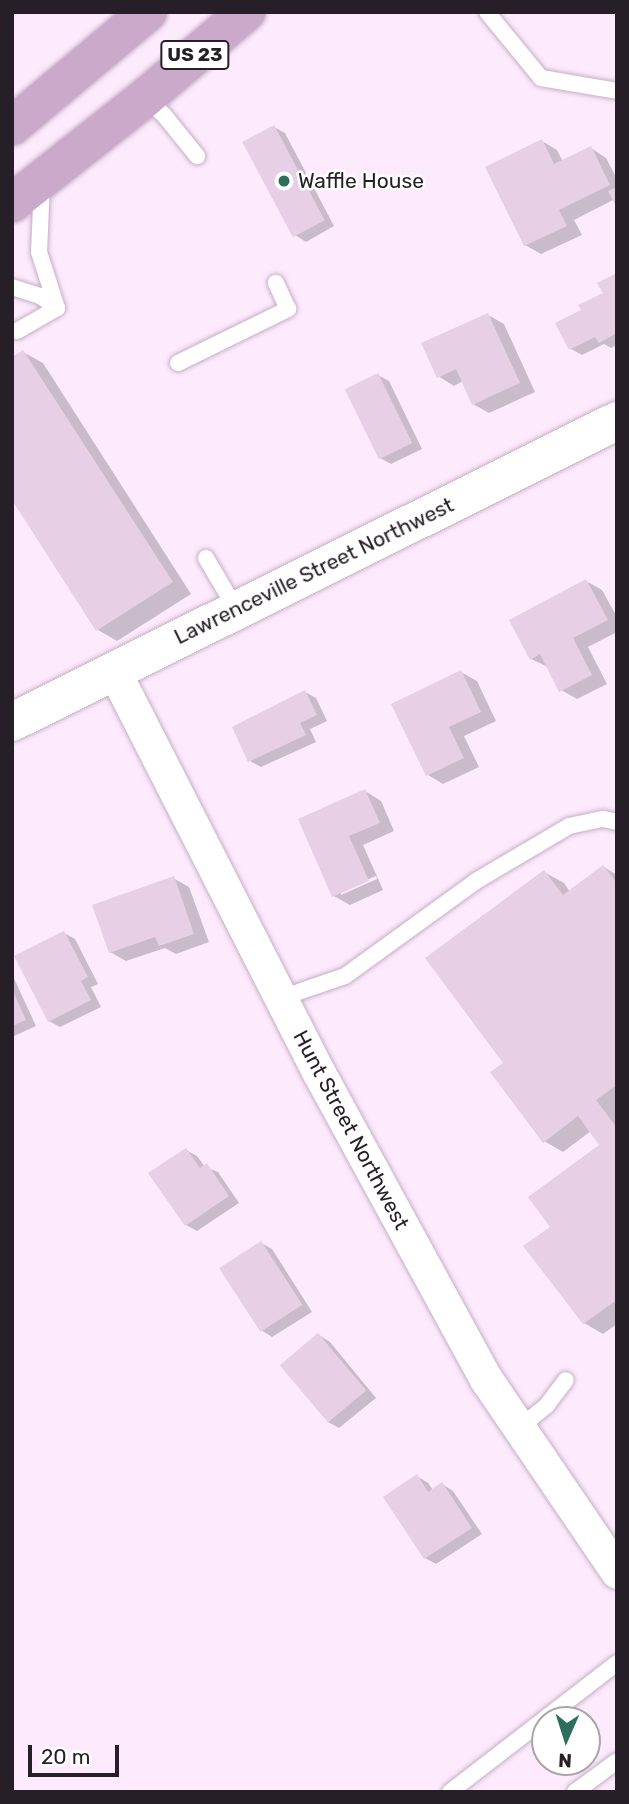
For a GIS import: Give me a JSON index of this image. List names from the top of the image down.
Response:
{
  "streets": {
    "main road": ["US 23"],
    "street": ["Lawrenceville Street Northwest", "Hunt Street Northwest"]
  },
  "crossings": [
    ["Lawrenceville Street Northwest", "Hunt Street Northwest"]
  ],
  "places": ["Waffle House"],
  "scale_bar": "20 m",
  "north": "bottom"
}
